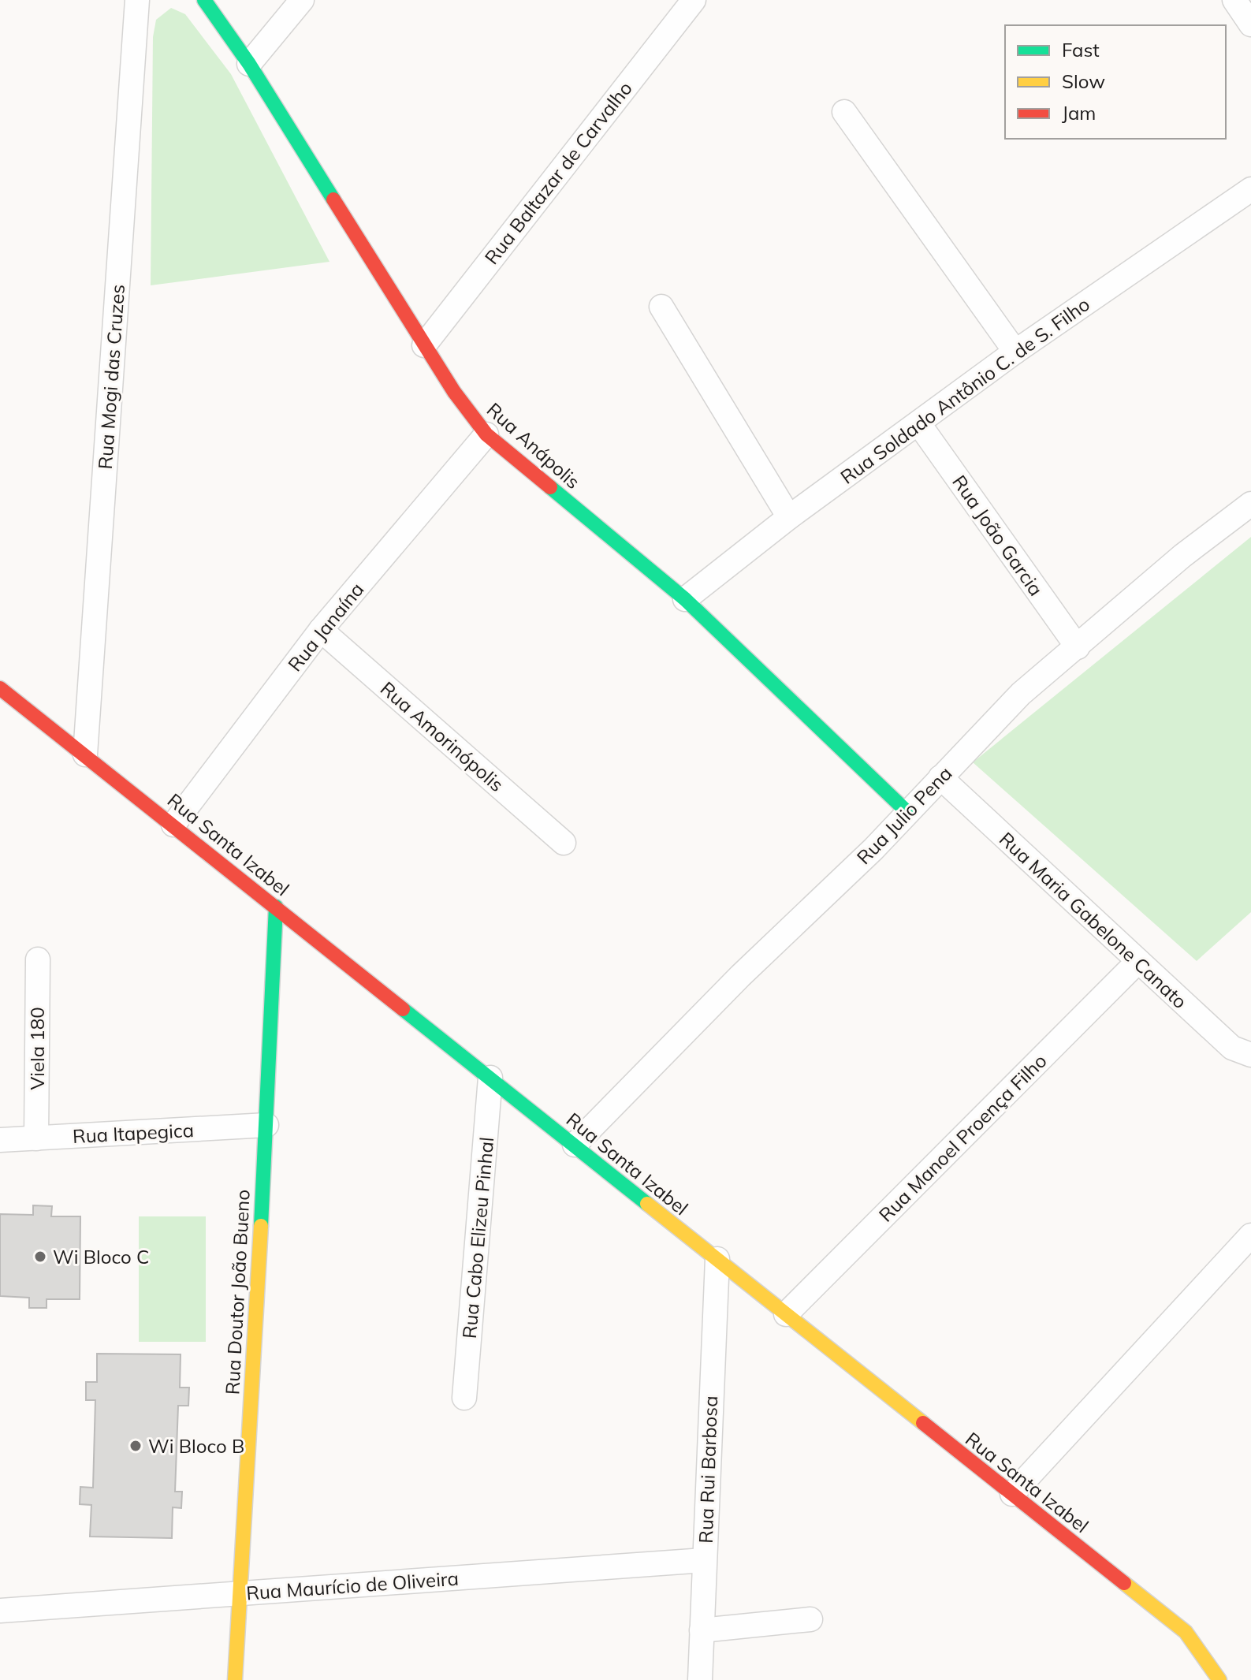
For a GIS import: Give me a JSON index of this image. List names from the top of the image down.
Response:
{
  "streets": {
    "street": [
      "Rua Baltazar de Carvalho",
      "Rua Mogi das Cruzes",
      "Rua Soldado Antônio C. de S. Filho",
      "Rua Anápolis",
      "Rua João Garcia",
      "Rua Janaína",
      "Rua Amorinópolis",
      "Rua Julio Pena",
      "Rua Santa Izabel",
      "Rua Maria Gabelone Canato",
      "Viela 180",
      "Rua Itapegica",
      "Rua Manoel Proença Filho",
      "Rua Cabo Elizeu Pinhal",
      "Rua Doutor João Bueno",
      "Rua Rui Barbosa",
      "Rua Maurício de Oliveira"
    ]
  },
  "crossings": [
    ["Rua Baltazar de Carvalho", "Rua Anápolis"],
    ["Rua Mogi das Cruzes", "Rua Santa Izabel"],
    ["Rua Soldado Antônio C. de S. Filho", "Rua Anápolis"],
    ["Rua Soldado Antônio C. de S. Filho", "Rua João Garcia"],
    ["Rua Anápolis", "Rua Janaína"],
    ["Rua Anápolis", "Rua Julio Pena"],
    ["Rua João Garcia", "Rua Julio Pena"],
    ["Rua Janaína", "Rua Amorinópolis"],
    ["Rua Janaína", "Rua Santa Izabel"],
    ["Rua Julio Pena", "Rua Santa Izabel"],
    ["Rua Julio Pena", "Rua Maria Gabelone Canato"],
    ["Rua Santa Izabel", "Rua Manoel Proença Filho"],
    ["Rua Santa Izabel", "Rua Cabo Elizeu Pinhal"],
    ["Rua Santa Izabel", "Rua Doutor João Bueno"],
    ["Rua Santa Izabel", "Rua Rui Barbosa"],
    ["Rua Maria Gabelone Canato", "Rua Manoel Proença Filho"],
    ["Viela 180", "Rua Itapegica"],
    ["Rua Itapegica", "Rua Doutor João Bueno"],
    ["Rua Doutor João Bueno", "Rua Maurício de Oliveira"],
    ["Rua Rui Barbosa", "Rua Maurício de Oliveira"]
  ],
  "places": ["Wi Bloco C", "Wi Bloco B"],
  "legend": ["Fast", "Slow", "Jam"]
}
